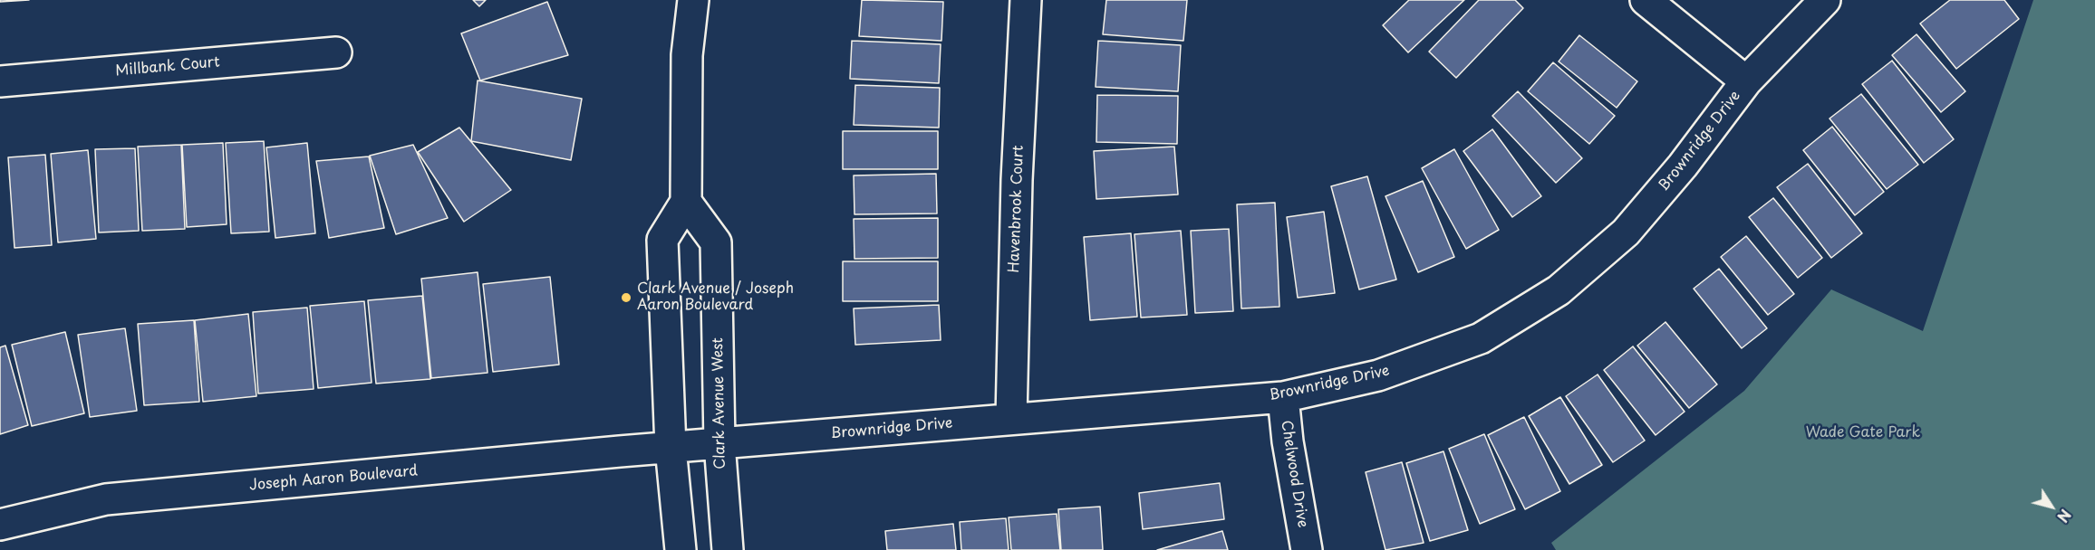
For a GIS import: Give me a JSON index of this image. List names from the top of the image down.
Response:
{
  "streets": {
    "street": [
      "Millbank Court",
      "Brownridge Drive",
      "Havenbrook Court",
      "Clark Avenue West",
      "Chelwood Drive",
      "Joseph Aaron Boulevard"
    ]
  },
  "crossings": [
    ["Brownridge Drive", "Havenbrook Court"],
    ["Brownridge Drive", "Clark Avenue West"],
    ["Brownridge Drive", "Chelwood Drive"],
    ["Brownridge Drive", "Joseph Aaron Boulevard"]
  ],
  "parks": ["Wade Gate Park"],
  "places": ["Clark Avenue / Joseph Aaron Boulevard"],
  "north": "bottom right"
}
